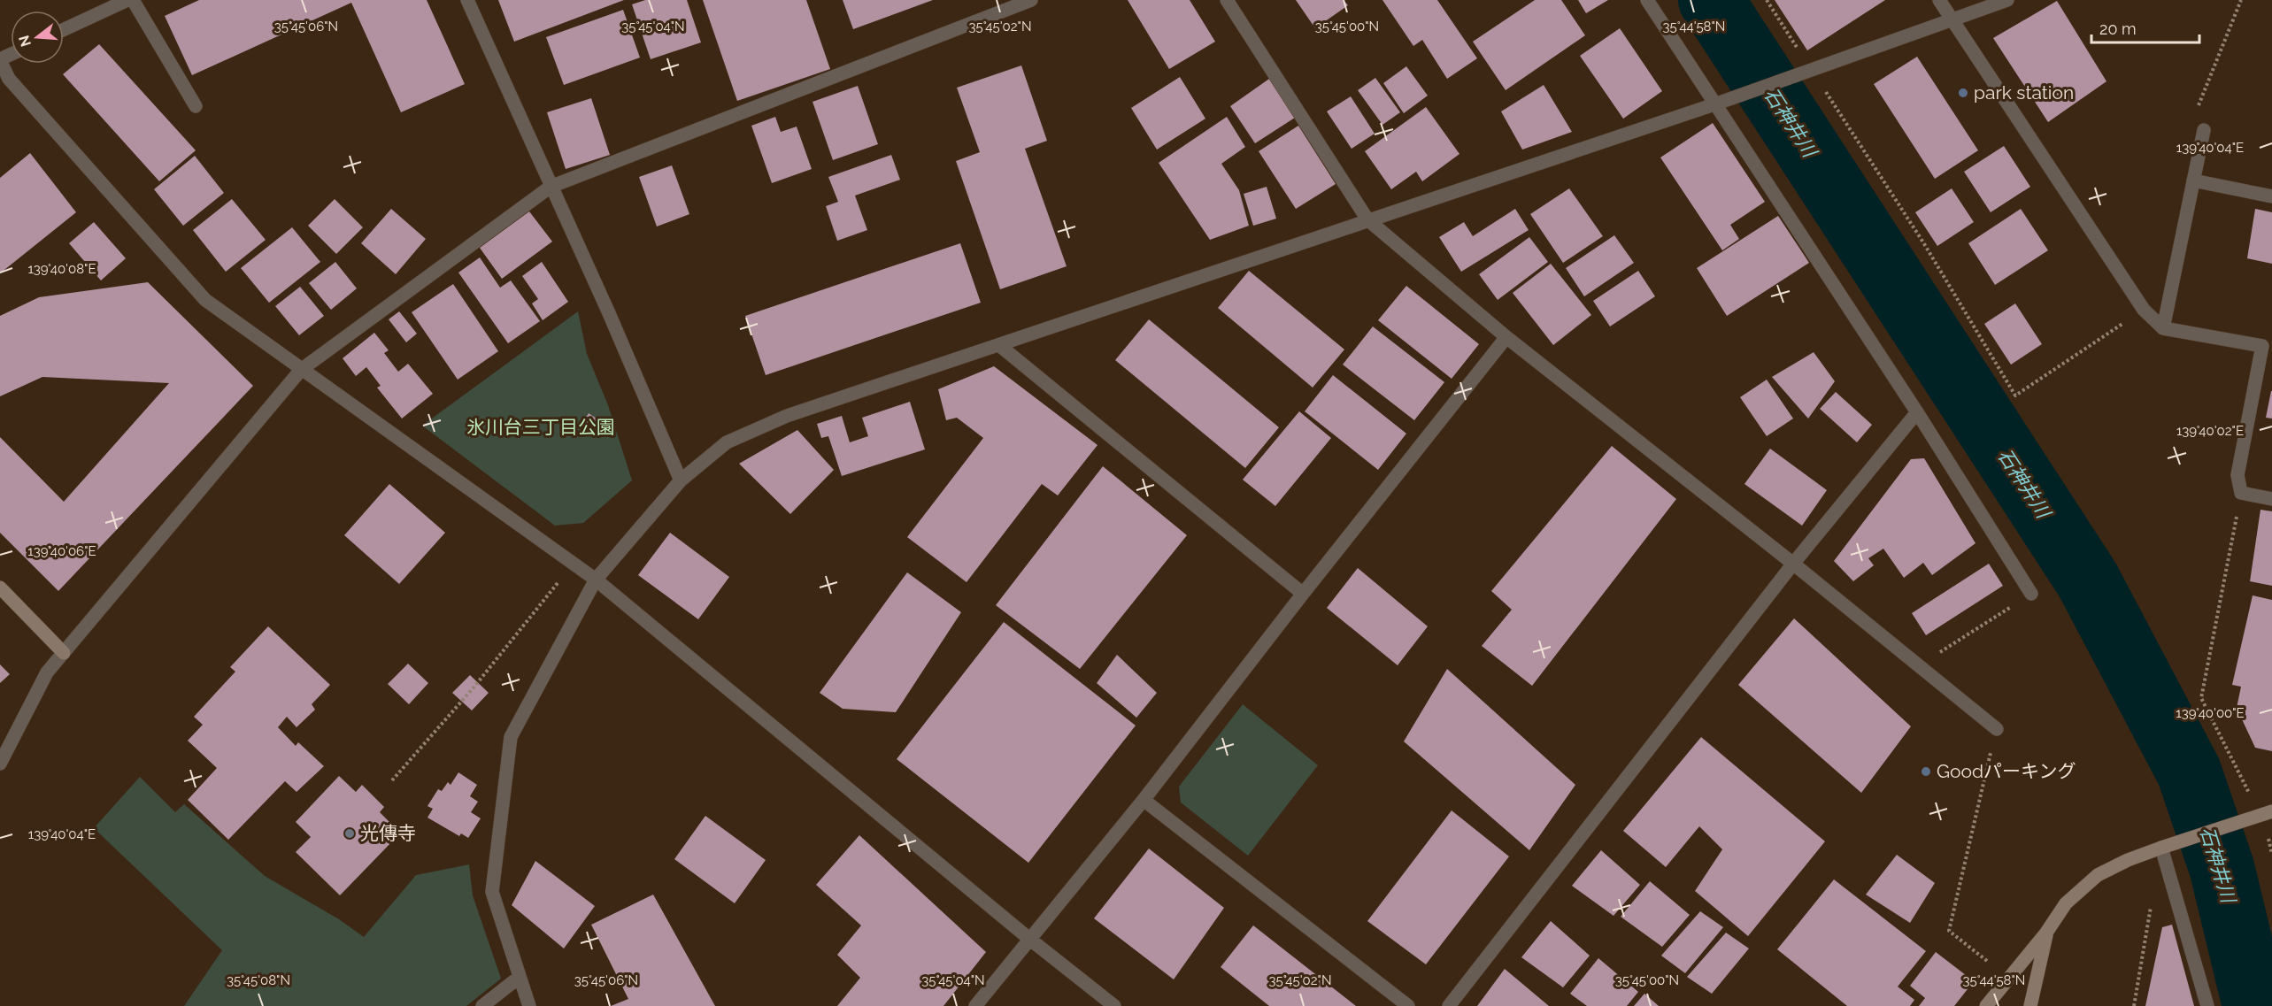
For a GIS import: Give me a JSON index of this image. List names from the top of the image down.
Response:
{
  "water": ["石神井川"],
  "parks": ["氷川台三丁目公園"],
  "places": ["park station", "Goodパーキング", "光傳寺"],
  "scale_bar": "20 m",
  "north": "left",
  "coordinates": [
    "35°45'06\"N",
    "35°45'04\"N",
    "35°45'02\"N",
    "35°45'00\"N",
    "35°44'58\"N",
    "139°40'04\"E",
    "139°40'08\"E",
    "139°40'02\"E",
    "139°40'06\"E",
    "139°40'00\"E",
    "35°45'08\"N"
  ]
}
